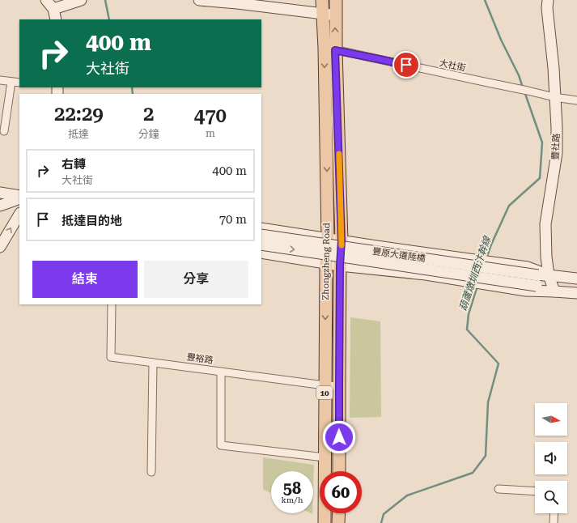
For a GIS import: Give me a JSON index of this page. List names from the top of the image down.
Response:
{
  "streets": {
    "main road": ["Zhongzheng Road", "10"],
    "street": [
      "大社街",
      "豐社路",
      "豐原大道陸橋",
      "豐裕路"
    ]
  },
  "crossings": [
    ["大社街", "豐社路"],
    ["大社街", "Zhongzheng Road"],
    ["豐社路", "豐原大道陸橋"],
    ["Zhongzheng Road", "豐裕路"]
  ],
  "water": ["葫蘆燉圳西汴幹線"],
  "north": "right",
  "page": {
    "turn": ["400 m", "大社街"],
    "eta": [
      "22:29",
      "抵達",
      "2",
      "分鐘",
      "470",
      "m"
    ],
    "list": [
      {
        "name": "右轉",
        "note": "大社街",
        "value": "400 m"
      },
      {
        "name": "抵達目的地",
        "value": "70 m"
      }
    ],
    "buttons": ["結束", "分享"],
    "speed": "58 km/h",
    "limit": "60"
  }
}
